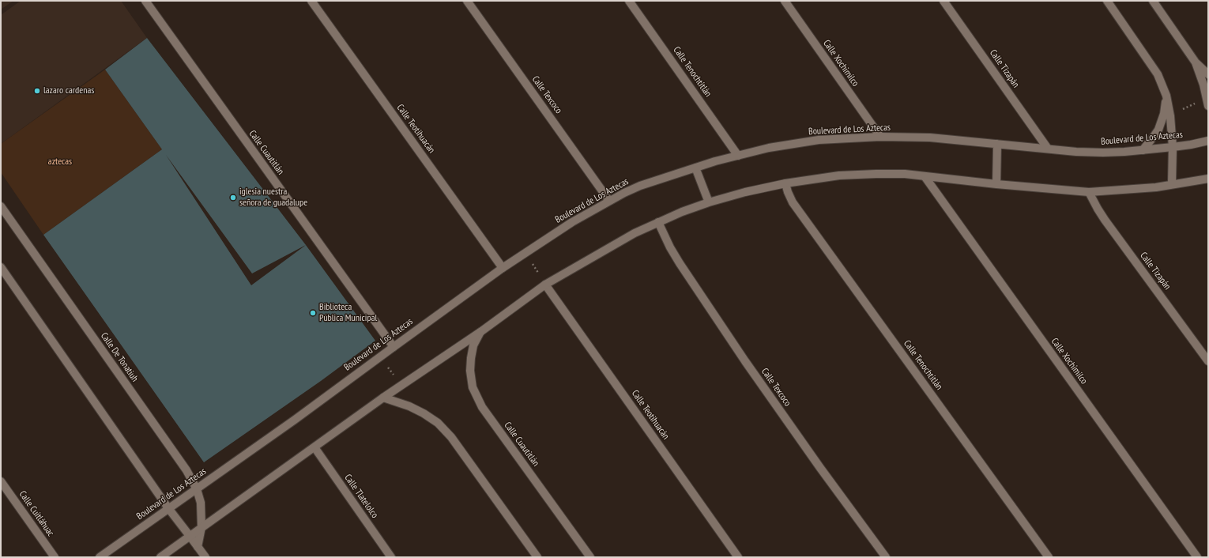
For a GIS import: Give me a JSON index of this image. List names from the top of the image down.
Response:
{
  "streets": {
    "street": [
      "Calle Xochimilco",
      "Calle Tizapán",
      "Calle Tenochtitlán",
      "Calle Texcoco",
      "Calle Teotihuacán",
      "Boulevard de Los Aztecas",
      "Calle Cuautitlán",
      "Calle De Tonatiuh",
      "Calle Tlatelolco",
      "Calle Cuitláhuac"
    ]
  },
  "crossings": [
    ["Calle Xochimilco", "Boulevard de Los Aztecas"],
    ["Calle Tizapán", "Boulevard de Los Aztecas"],
    ["Calle Tenochtitlán", "Boulevard de Los Aztecas"],
    ["Calle Texcoco", "Boulevard de Los Aztecas"],
    ["Calle Teotihuacán", "Boulevard de Los Aztecas"],
    ["Boulevard de Los Aztecas", "Calle Cuautitlán"],
    ["Boulevard de Los Aztecas", "Calle De Tonatiuh"]
  ],
  "parks": ["aztecas"],
  "places": ["lazaro cardenas", "iglesia nuestra señora de guadalupe", "Biblioteca Pública Municipal"]
}
